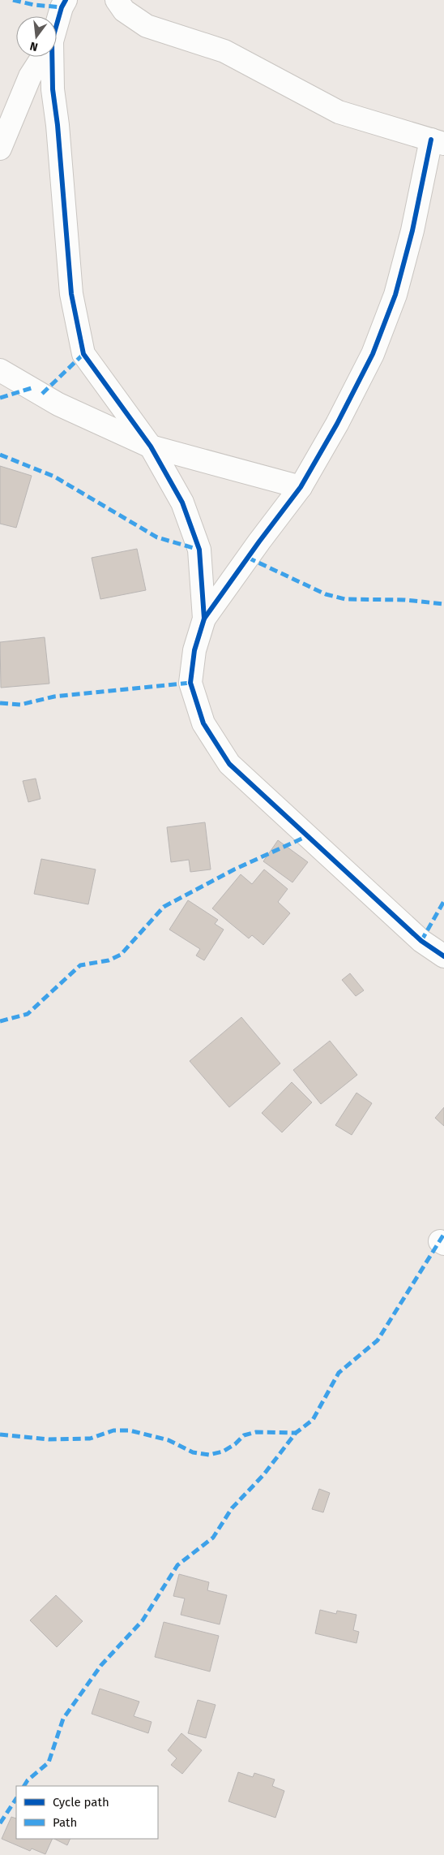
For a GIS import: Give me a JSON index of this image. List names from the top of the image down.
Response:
{
  "legend": ["Cycle path", "Path"],
  "north": "bottom"
}
